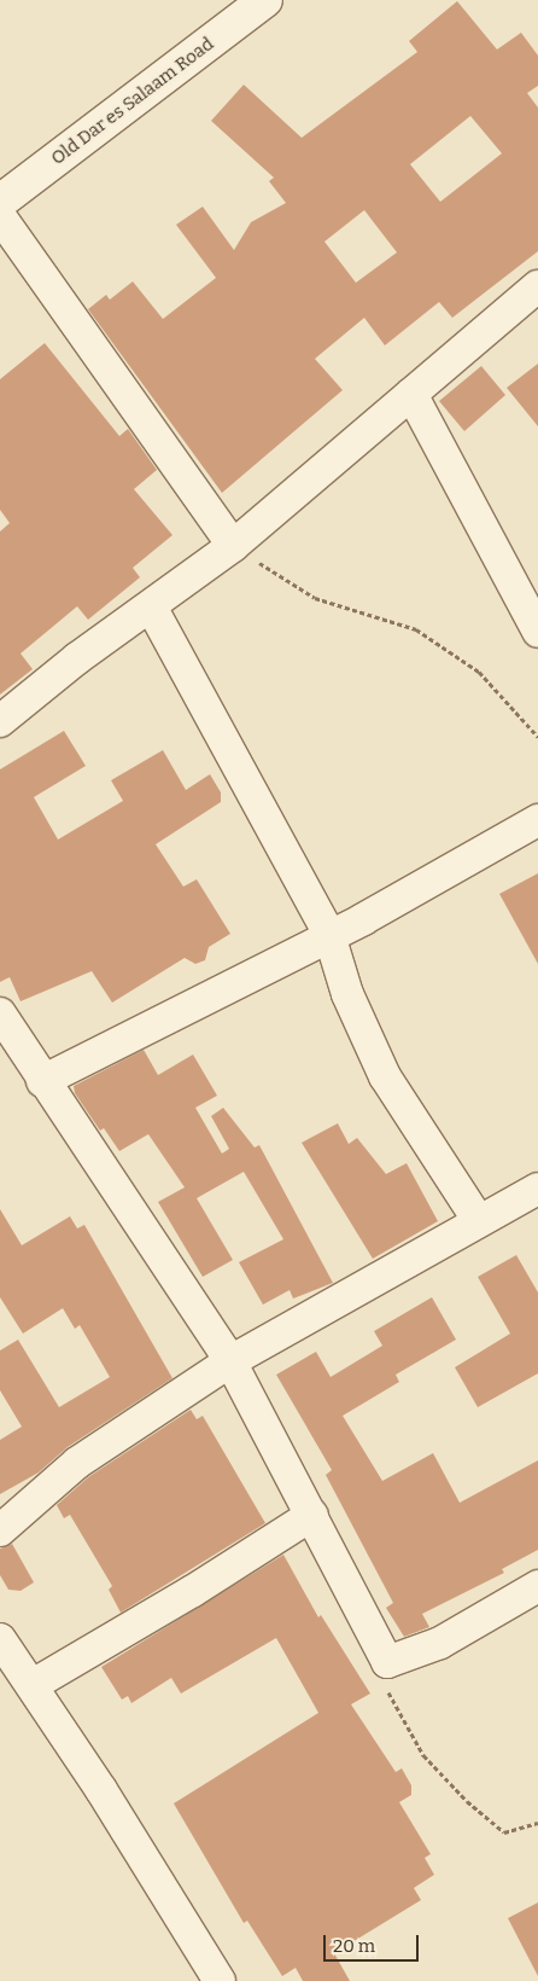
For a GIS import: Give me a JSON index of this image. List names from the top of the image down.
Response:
{
  "streets": {
    "main road": ["Old Dar es Salaam Road"]
  },
  "scale_bar": "20 m"
}
